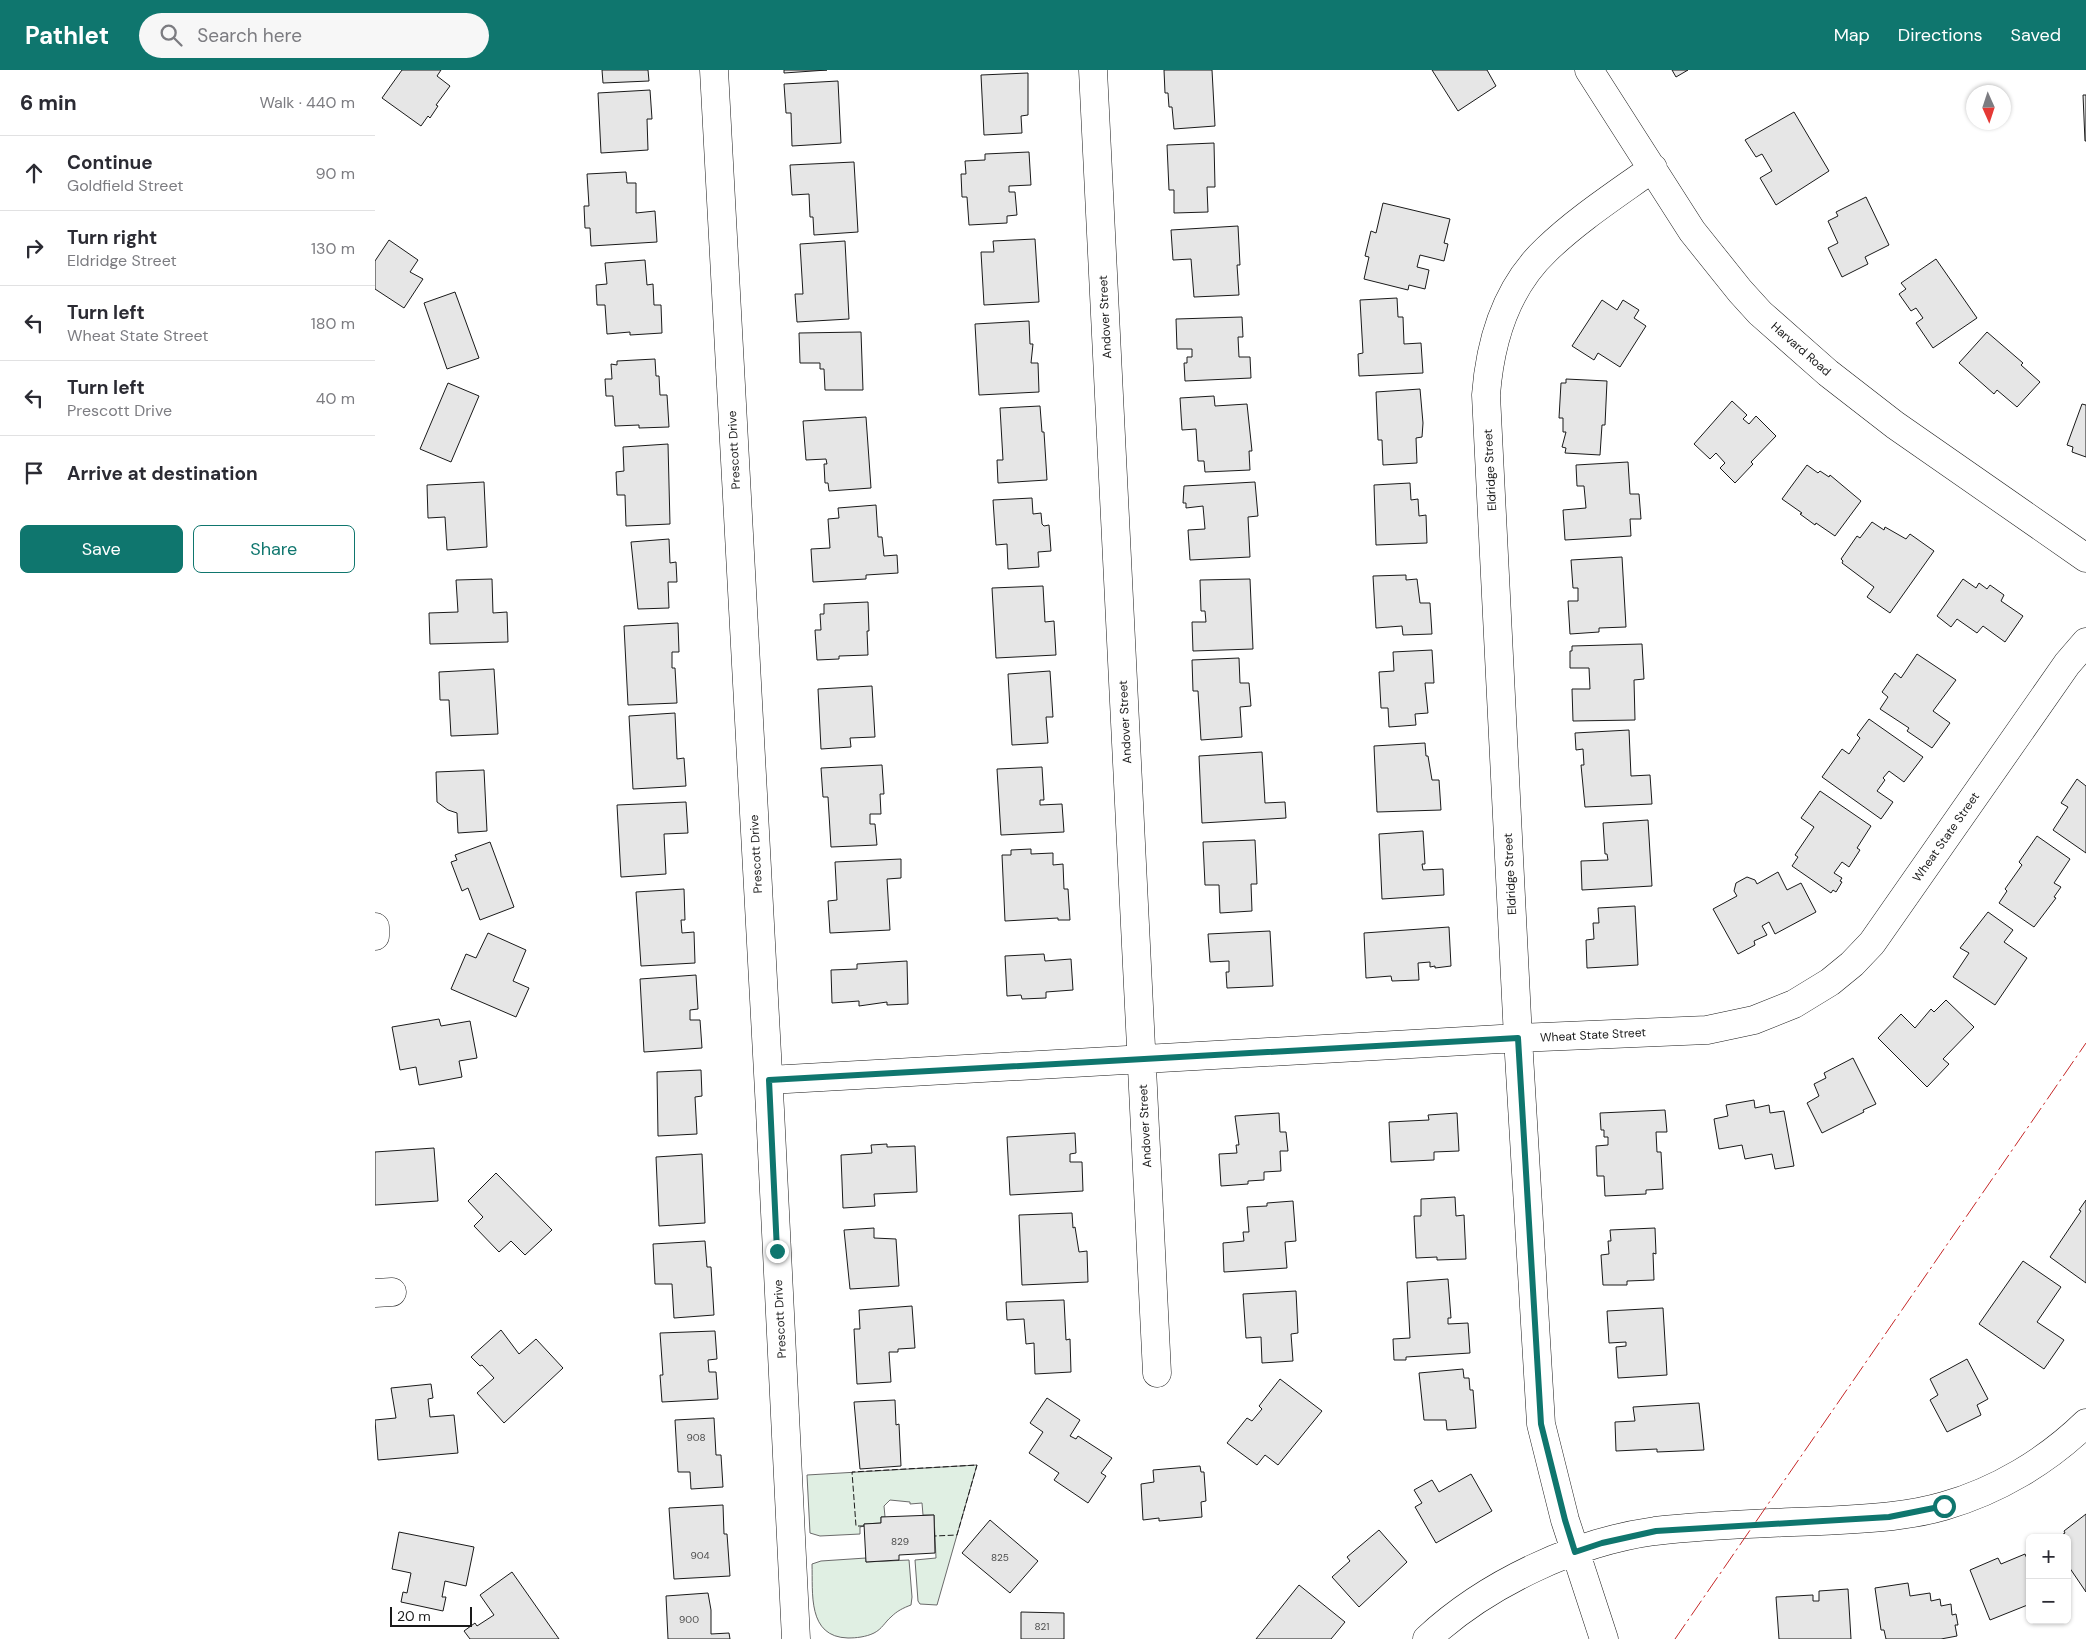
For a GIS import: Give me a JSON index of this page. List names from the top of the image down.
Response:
{
  "streets": {
    "street": [
      "Andover Street",
      "Harvard Road",
      "Prescott Drive",
      "Eldridge Street",
      "Wheat State Street"
    ]
  },
  "crossings": [
    ["Andover Street", "Wheat State Street"],
    ["Harvard Road", "Eldridge Street"],
    ["Prescott Drive", "Wheat State Street"],
    ["Eldridge Street", "Wheat State Street"]
  ],
  "house_numbers": [
    "908",
    "829",
    "904",
    "825",
    "900",
    "821"
  ],
  "scale_bar": "20 m",
  "north": "bottom",
  "page": {
    "header": "Pathlet",
    "search": "Search here",
    "nav": ["Map", "Directions", "Saved"],
    "heading": ["6 min", "Walk · 440 m"],
    "list": [
      ["Continue", "Goldfield Street", "90 m"],
      ["Turn right", "Eldridge Street", "130 m"],
      ["Turn left", "Wheat State Street", "180 m"],
      ["Turn left", "Prescott Drive", "40 m"],
      "Arrive at destination"
    ],
    "buttons": ["Save", "Share"],
    "map_buttons": ["+", "−"],
    "scale": "20 m"
  }
}
